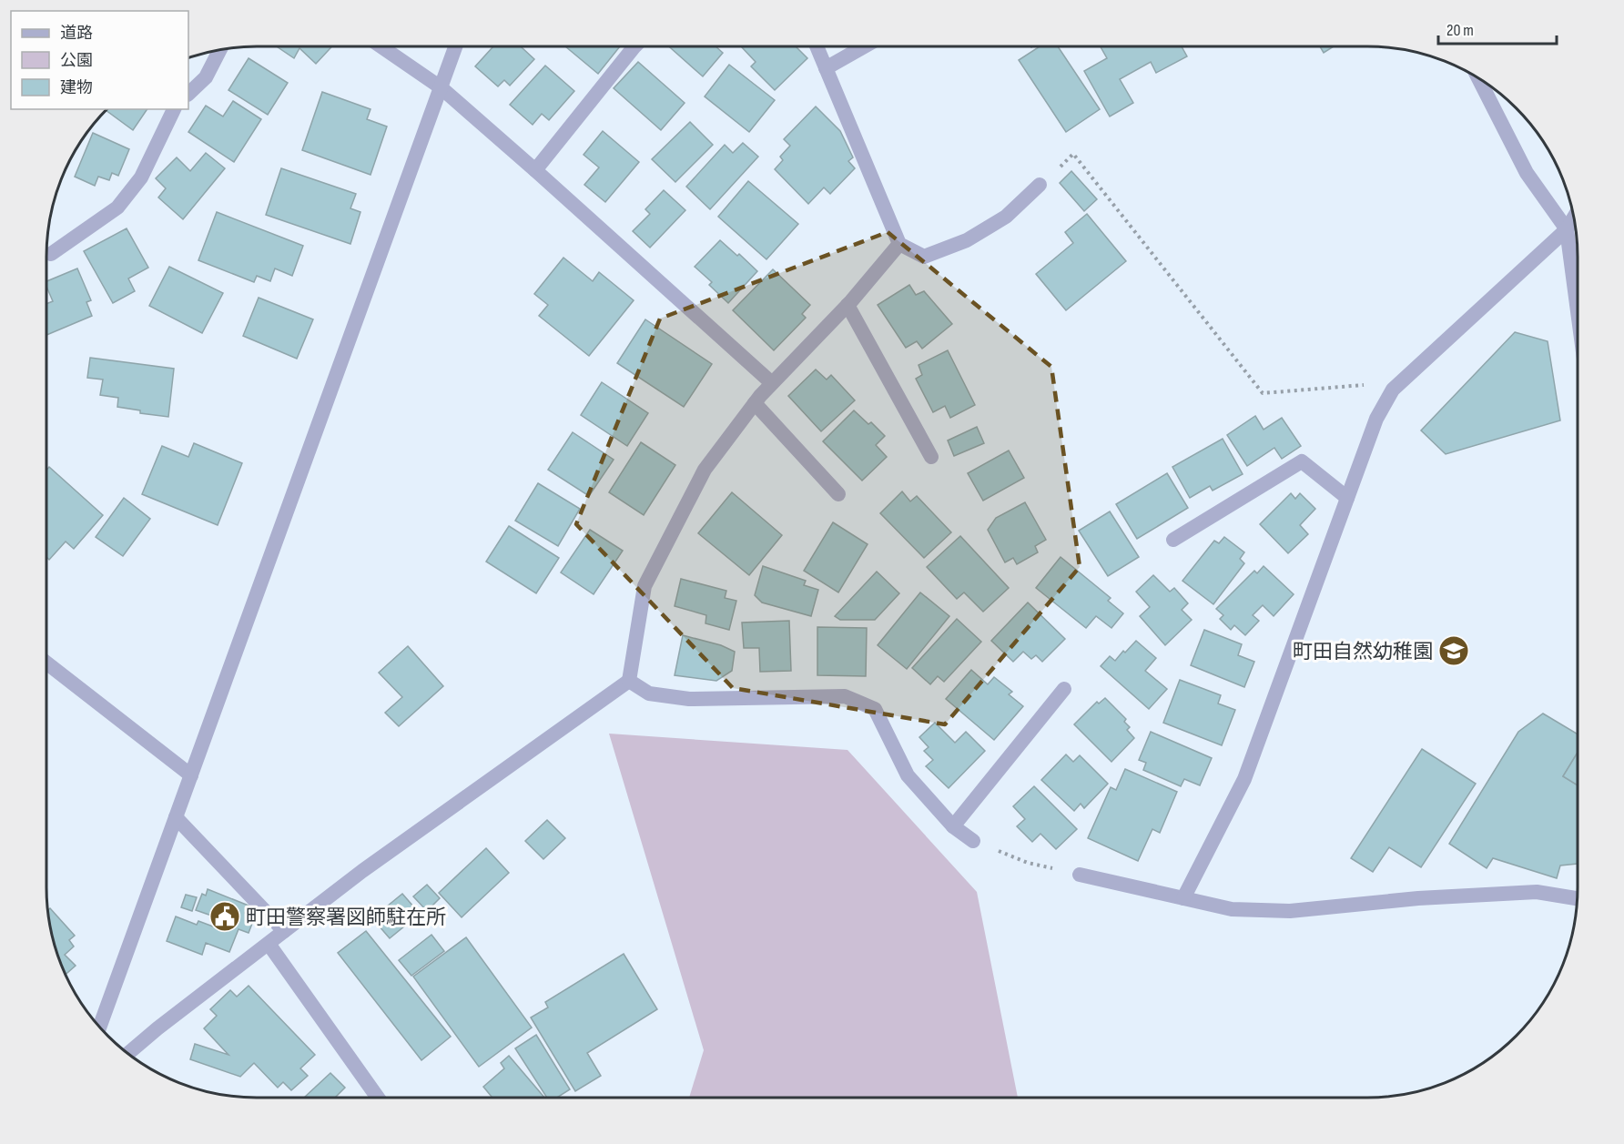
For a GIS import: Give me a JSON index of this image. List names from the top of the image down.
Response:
{
  "places": {
    "school or university": ["町田自然幼稚園"],
    "public building": ["町田警察署図師駐在所"]
  },
  "legend": ["道路", "公園", "建物"],
  "scale_bar": "20 m"
}
